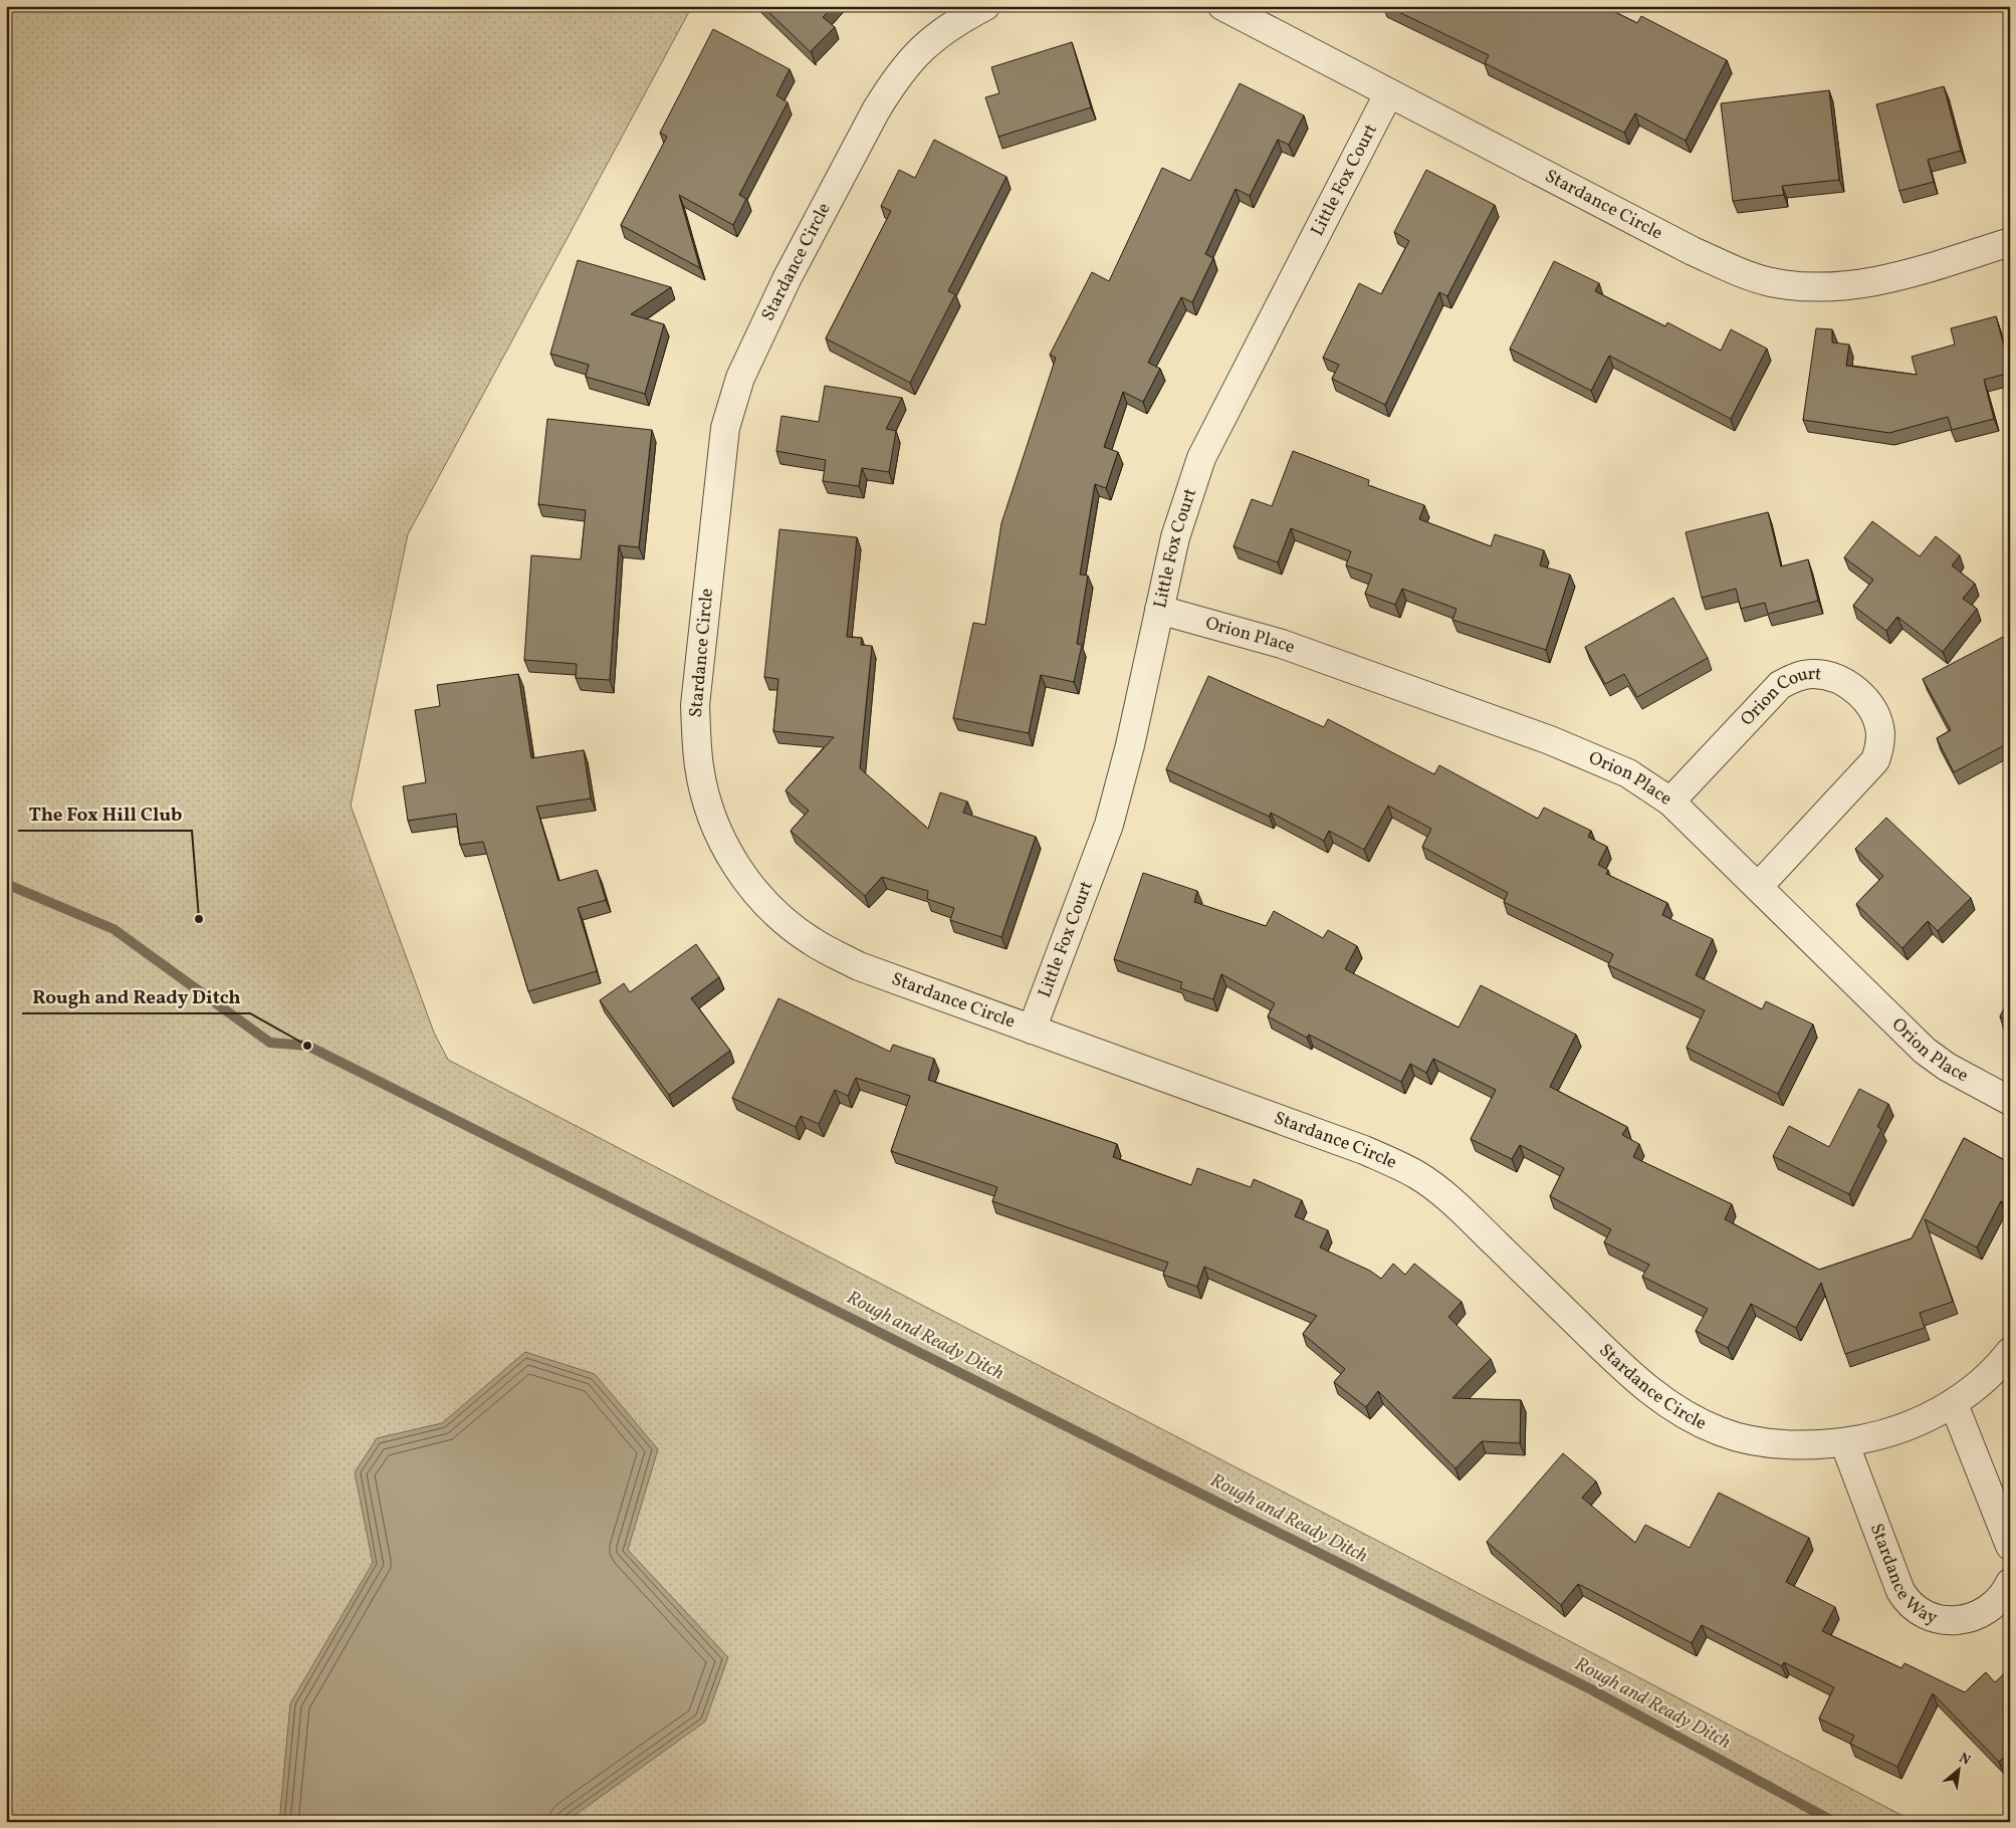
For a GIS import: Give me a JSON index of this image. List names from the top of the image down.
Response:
{
  "streets": {
    "street": [
      "Little Fox Court",
      "Stardance Circle",
      "Orion Place",
      "Orion Court",
      "Stardance Way"
    ]
  },
  "crossings": [
    ["Little Fox Court", "Stardance Circle"],
    ["Little Fox Court", "Orion Place"],
    ["Stardance Circle", "Stardance Way"],
    ["Orion Place", "Orion Court"]
  ],
  "water": ["Rough and Ready Ditch"],
  "places": ["The Fox Hill Club", "Rough and Ready Ditch"],
  "north": "top right"
}
